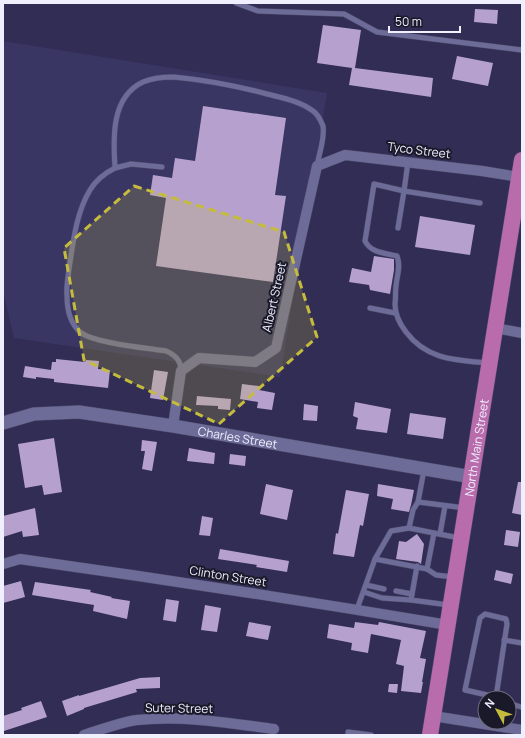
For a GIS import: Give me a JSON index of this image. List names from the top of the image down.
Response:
{
  "streets": {
    "main road": ["North Main Street"],
    "street": [
      "Tyco Street",
      "Albert Street",
      "Charles Street",
      "Clinton Street",
      "Suter Street"
    ]
  },
  "crossings": [
    ["Tyco Street", "Albert Street"],
    ["Tyco Street", "North Main Street"],
    ["Charles Street", "North Main Street"],
    ["North Main Street", "Clinton Street"]
  ],
  "scale_bar": "50 m",
  "north": "top left"
}
